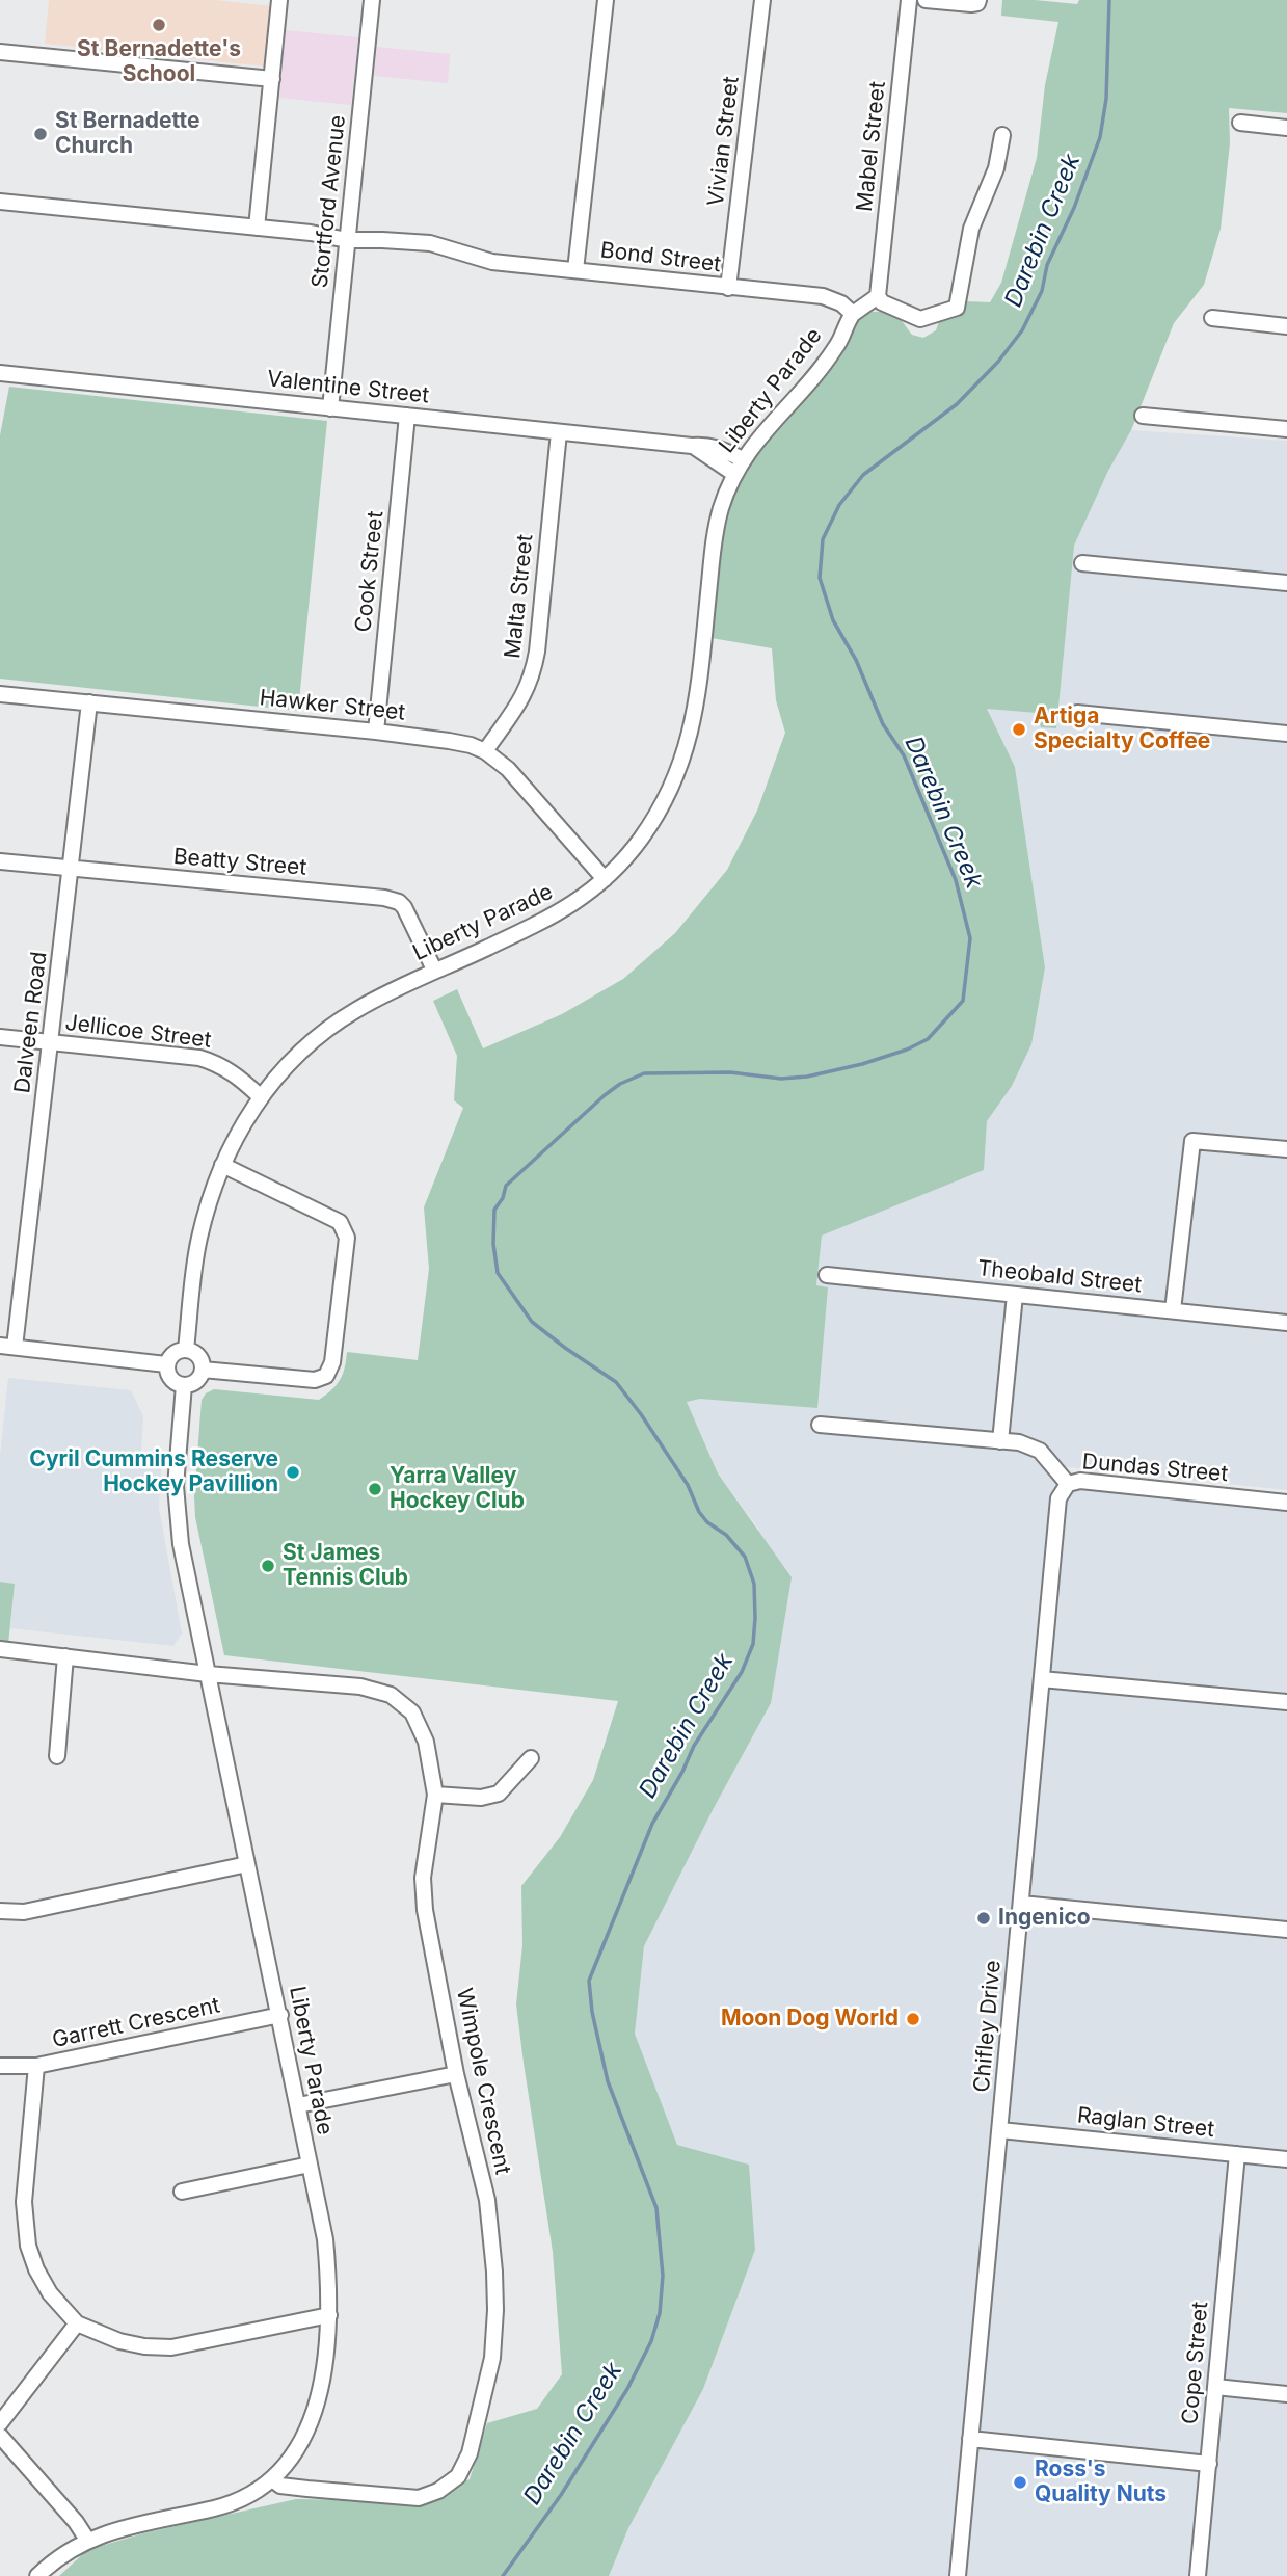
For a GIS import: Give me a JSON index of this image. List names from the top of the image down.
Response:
{
  "streets": {
    "street": [
      "Vivian Street",
      "Mabel Street",
      "Stortford Avenue",
      "Bond Street",
      "Valentine Street",
      "Liberty Parade",
      "Cook Street",
      "Malta Street",
      "Hawker Street",
      "Beatty Street",
      "Dalveen Road",
      "Jellicoe Street",
      "Theobald Street",
      "Dundas Street",
      "Garrett Crescent",
      "Chifley Drive",
      "Wimpole Crescent",
      "Raglan Street",
      "Cope Street"
    ]
  },
  "crossings": [
    ["Vivian Street", "Bond Street"],
    ["Stortford Avenue", "Bond Street"],
    ["Stortford Avenue", "Valentine Street"],
    ["Bond Street", "Liberty Parade"],
    ["Valentine Street", "Liberty Parade"],
    ["Valentine Street", "Cook Street"],
    ["Valentine Street", "Malta Street"],
    ["Liberty Parade", "Hawker Street"],
    ["Liberty Parade", "Beatty Street"],
    ["Liberty Parade", "Jellicoe Street"],
    ["Liberty Parade", "Garrett Crescent"],
    ["Liberty Parade", "Wimpole Crescent"],
    ["Cook Street", "Hawker Street"],
    ["Malta Street", "Hawker Street"],
    ["Hawker Street", "Dalveen Road"],
    ["Beatty Street", "Dalveen Road"],
    ["Dalveen Road", "Jellicoe Street"],
    ["Dundas Street", "Chifley Drive"],
    ["Chifley Drive", "Raglan Street"],
    ["Raglan Street", "Cope Street"]
  ],
  "water": ["Darebin Creek"],
  "places": [
    "St Bernadette's School",
    "St Bernadette Church",
    "Artiga Specialty Coffee",
    "Cyril Cummins Reserve Hockey Pavillion",
    "Yarra Valley Hockey Club",
    "St James Tennis Club",
    "Ingenico",
    "Moon Dog World",
    "Ross's Quality Nuts"
  ]
}
